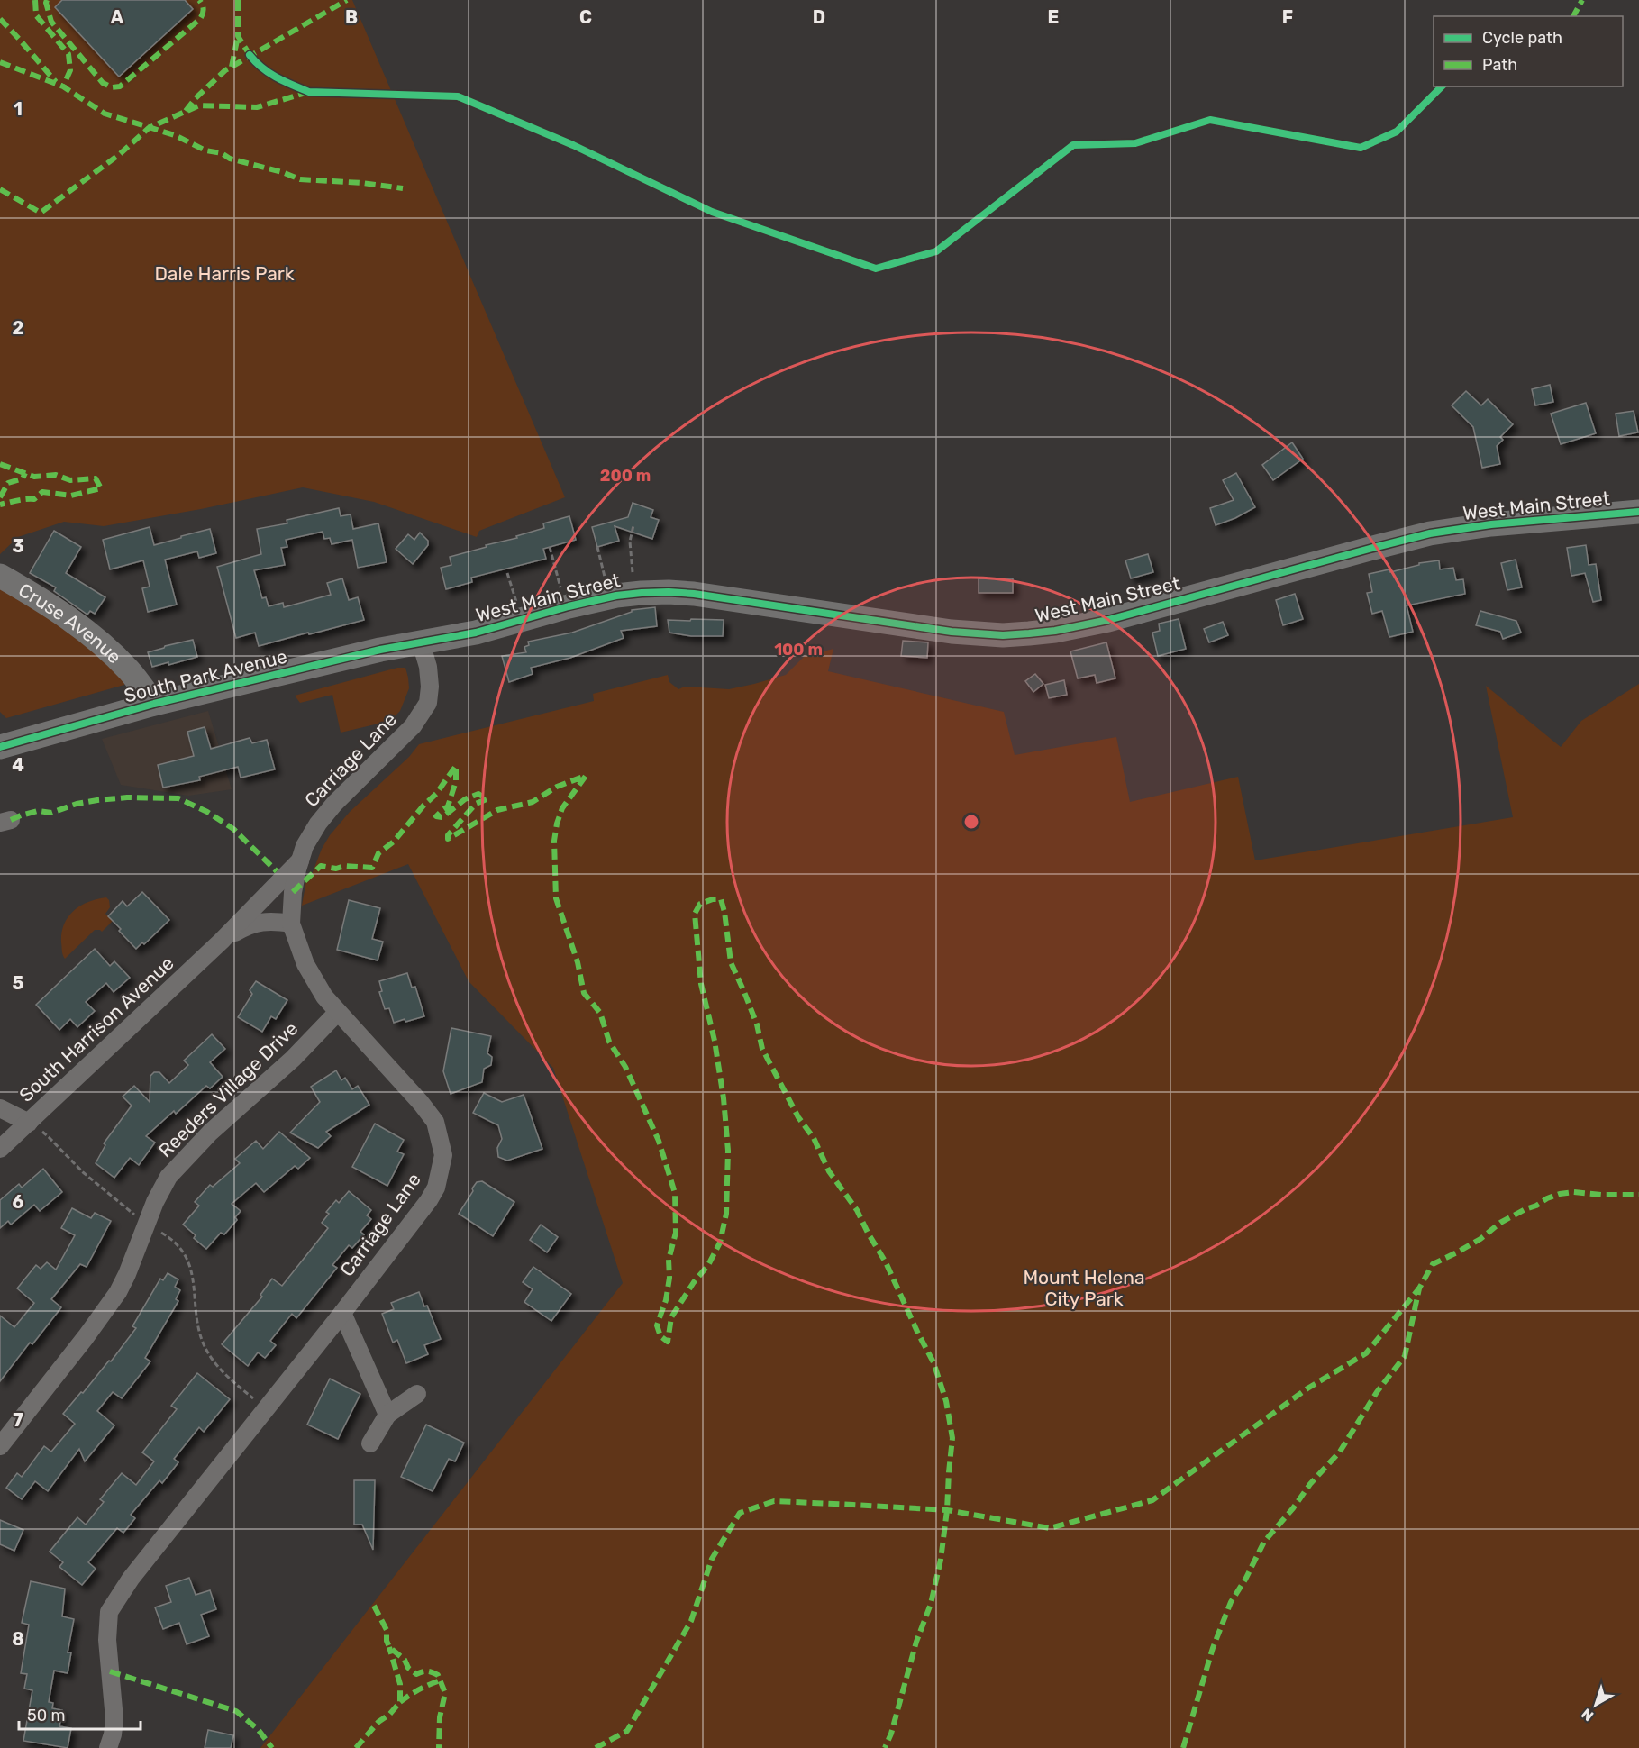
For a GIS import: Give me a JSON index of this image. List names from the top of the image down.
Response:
{
  "streets": {
    "street": [
      "West Main Street",
      "Cruse Avenue",
      "South Park Avenue",
      "Carriage Lane",
      "South Harrison Avenue",
      "Reeders Village Drive"
    ]
  },
  "crossings": [
    ["West Main Street", "South Park Avenue"],
    ["West Main Street", "Carriage Lane"],
    ["Cruse Avenue", "South Park Avenue"],
    ["South Park Avenue", "Carriage Lane"],
    ["Carriage Lane", "South Harrison Avenue"],
    ["Carriage Lane", "Reeders Village Drive"]
  ],
  "parks": ["Dale Harris Park", "Mount Helena City Park"],
  "legend": ["Cycle path", "Path"],
  "scale_bar": "50 m",
  "north": "bottom left",
  "grid": {
    "columns": [
      "A",
      "B",
      "C",
      "D",
      "E",
      "F"
    ],
    "rows": [
      "1",
      "2",
      "3",
      "4",
      "5",
      "6",
      "7",
      "8"
    ]
  },
  "rings": ["200 m", "100 m"]
}
